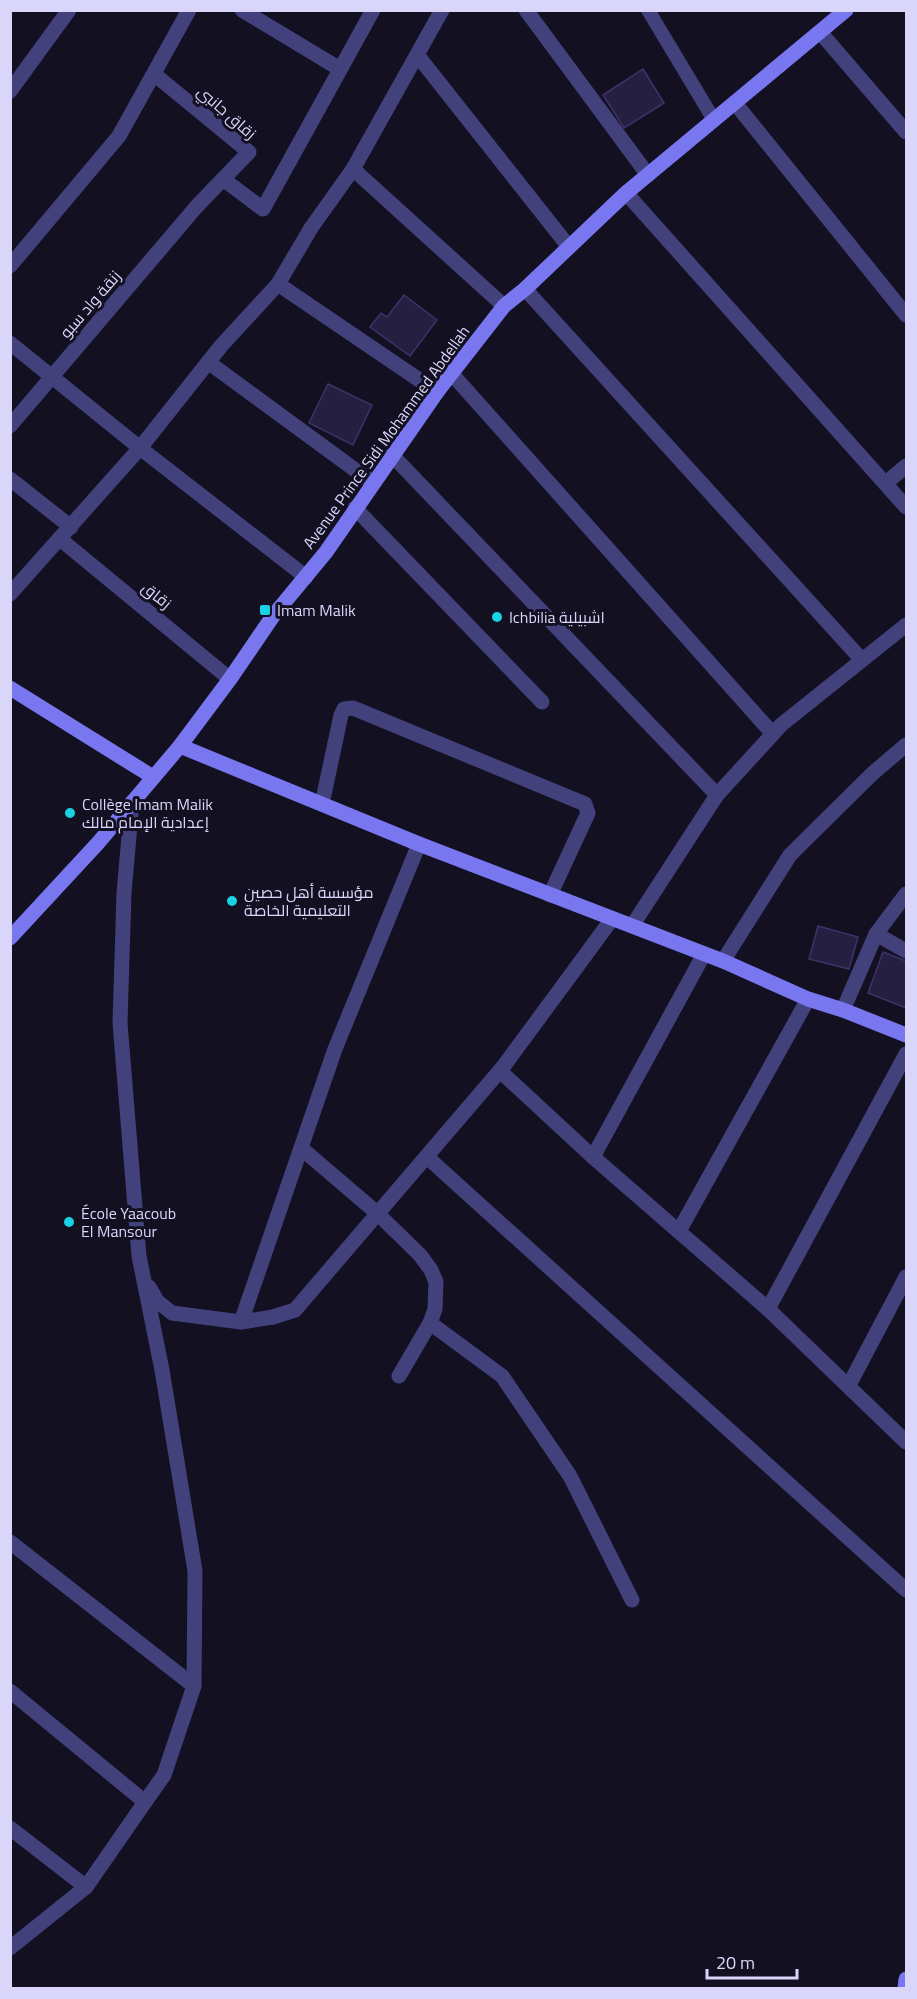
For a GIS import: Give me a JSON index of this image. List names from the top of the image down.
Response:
{
  "streets": {
    "street": [
      "زقاق جانبي",
      "زنقة واد سبو",
      "Avenue Prince Sidi Mohammed Abdellah",
      "زقاق"
    ]
  },
  "crossings": [
    ["زقاق جانبي", "زنقة واد سبو"],
    ["Avenue Prince Sidi Mohammed Abdellah", "زقاق"]
  ],
  "places": {
    "transit": ["Imam Malik"],
    "other": [
      "Ichbilia اشبيلية",
      "Collège Imam Malik إعدادية الإمام مالك",
      "مؤسسة أهل حصين التعليمية الخاصة",
      "École Yaacoub El Mansour"
    ]
  },
  "scale_bar": "20 m"
}
